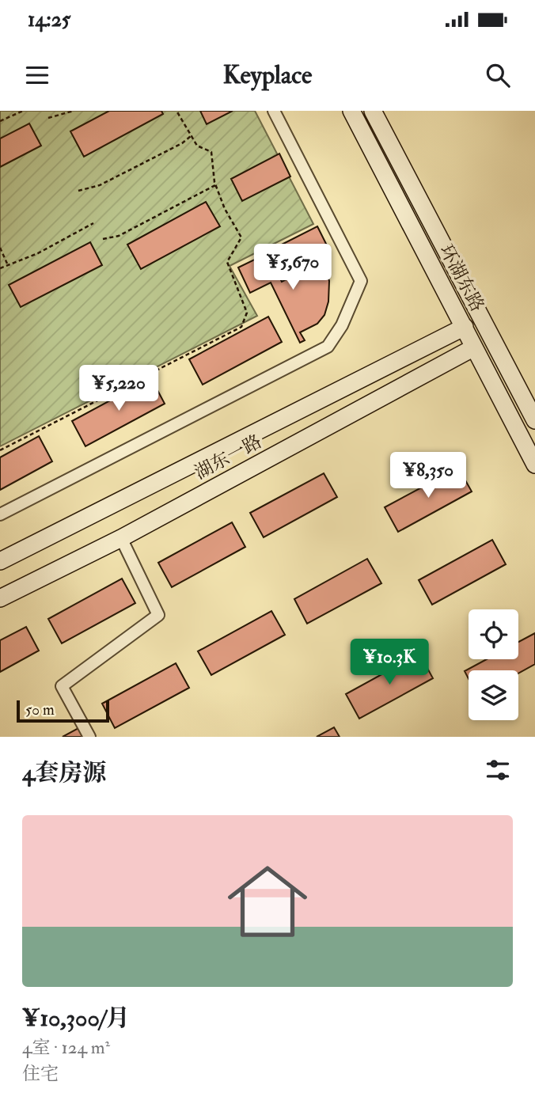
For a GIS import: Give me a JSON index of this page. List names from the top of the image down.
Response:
{
  "streets": {
    "main road": ["环湖东路", "湖东一路"]
  },
  "crossings": [
    ["环湖东路", "湖东一路"]
  ],
  "scale_bar": "50 m",
  "page": {
    "status": "14:25",
    "header": "Keyplace",
    "price": [
      "¥5,670",
      "¥5,220",
      "¥8,350",
      "¥10.3K"
    ],
    "scale": "50 m",
    "heading": "4套房源",
    "list": [
      {
        "name": "¥10,300/月",
        "note": "4室 · 124 m² · 住宅"
      }
    ]
  }
}
